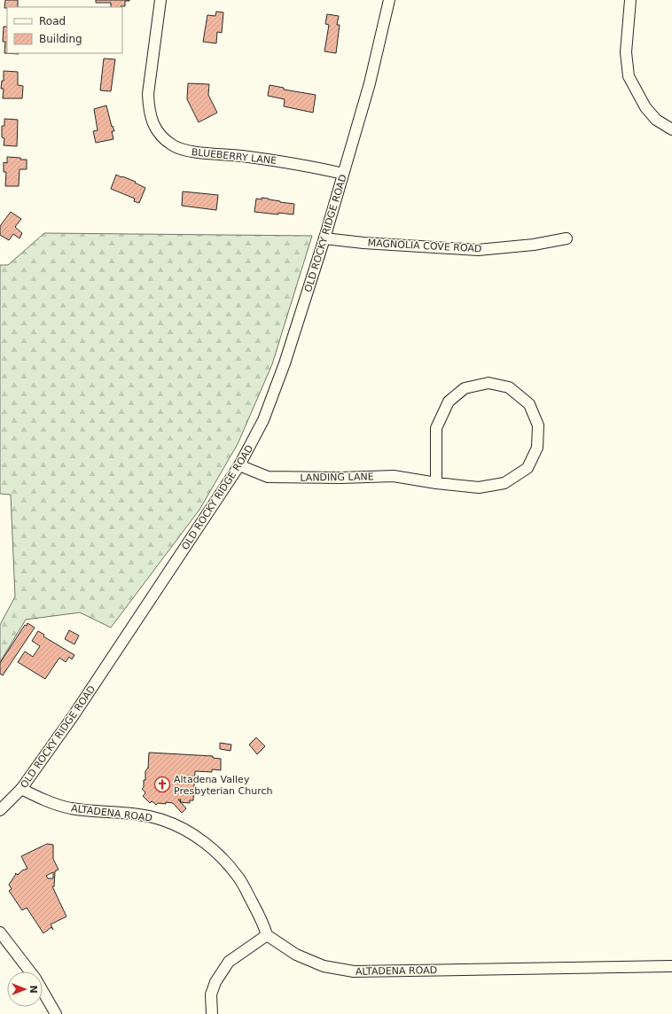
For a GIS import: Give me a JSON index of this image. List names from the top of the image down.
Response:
{
  "streets": {
    "street": [
      "BLUEBERRY LANE",
      "OLD ROCKY RIDGE ROAD",
      "MAGNOLIA COVE ROAD",
      "LANDING LANE",
      "ALTADENA ROAD"
    ]
  },
  "crossings": [
    ["BLUEBERRY LANE", "OLD ROCKY RIDGE ROAD"],
    ["OLD ROCKY RIDGE ROAD", "MAGNOLIA COVE ROAD"],
    ["OLD ROCKY RIDGE ROAD", "LANDING LANE"],
    ["OLD ROCKY RIDGE ROAD", "ALTADENA ROAD"]
  ],
  "places": {
    "church": ["Altadena Valley Presbyterian Church"]
  },
  "legend": ["Road", "Building"],
  "north": "right"
}
